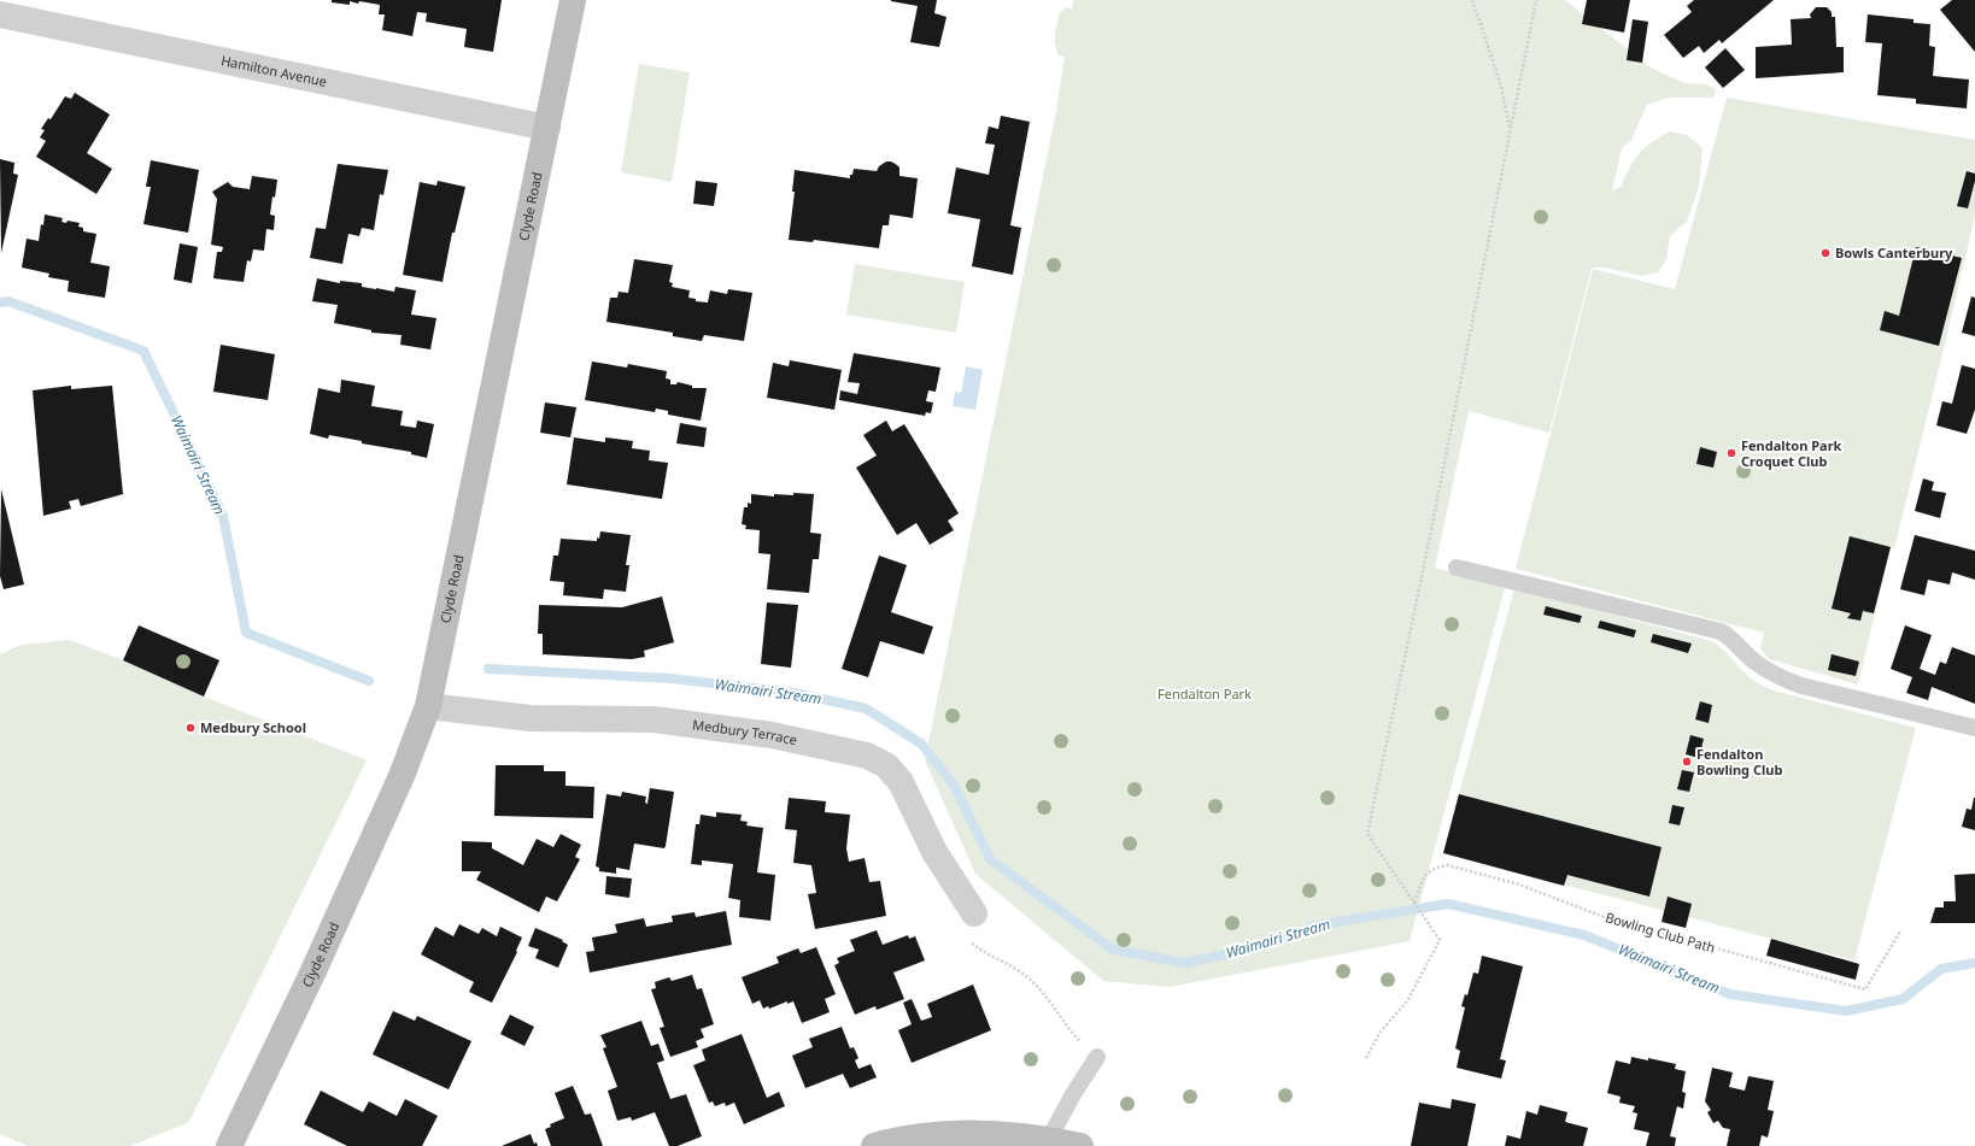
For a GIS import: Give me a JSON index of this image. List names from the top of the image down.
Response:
{
  "streets": {
    "street": ["Hamilton Avenue", "Clyde Road", "Medbury Terrace"],
    "path": ["Bowling Club Path"]
  },
  "crossings": [
    ["Hamilton Avenue", "Clyde Road"],
    ["Clyde Road", "Medbury Terrace"]
  ],
  "water": ["Waimairi Stream"],
  "parks": ["Fendalton Park"],
  "places": [
    "Bowls Canterbury",
    "Fendalton Park Croquet Club",
    "Medbury School",
    "Fendalton Bowling Club"
  ]
}
